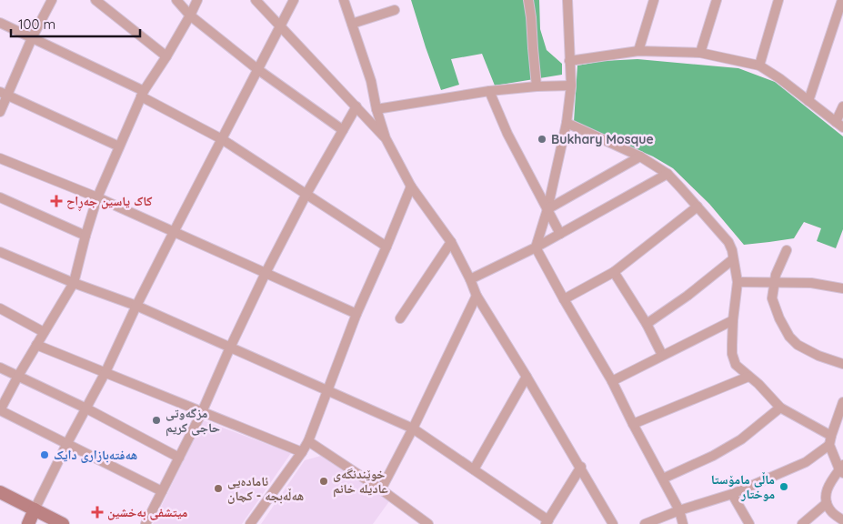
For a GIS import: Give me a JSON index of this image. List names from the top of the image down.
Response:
{
  "places": {
    "other": [
      "Bukhary Mosque",
      "مزگە‌وتی حاجی كریم",
      "هەفتەبازاری دایک",
      "خوێندنگەی عادیلە خانم",
      "ماڵى مامۆستا موختار",
      "ئامادەیی هەڵەبجە - کچان"
    ],
    "health": ["کاک یاسین جەڕاح", "میتشفی بەخشین"]
  },
  "scale_bar": "100 m"
}
